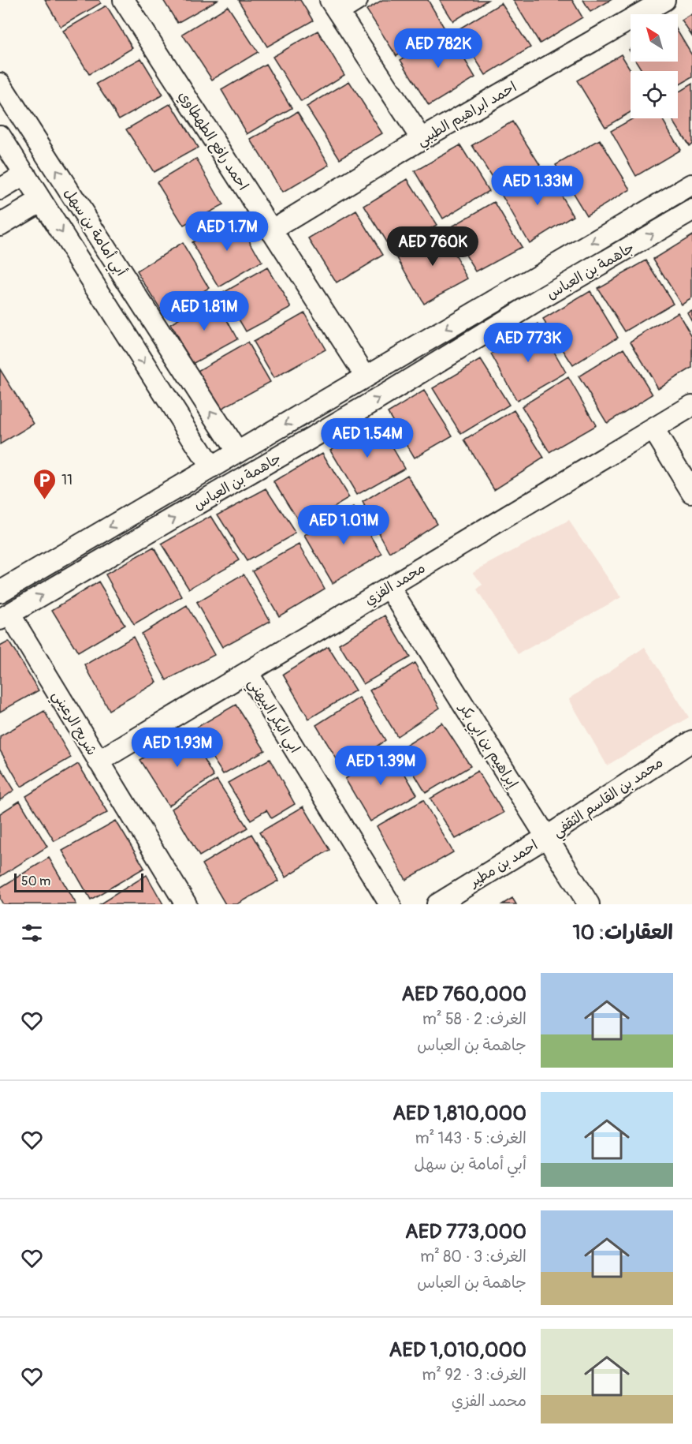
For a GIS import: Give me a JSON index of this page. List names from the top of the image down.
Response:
{
  "streets": {
    "street": [
      "احمد ابراهيم الطيبي",
      "احمد رافع الطهطاوي",
      "أبي أمامة بن سهل",
      "جاهمة بن العباس",
      "محمد الفزي",
      "ابي البكر البيهني",
      "شريح الرعيني",
      "إبراهيم بن ابي بكر",
      "محمد بن القاسم الثقفي",
      "احمد بن مطير"
    ]
  },
  "crossings": [
    ["احمد ابراهيم الطيبي", "احمد رافع الطهطاوي"],
    ["احمد رافع الطهطاوي", "جاهمة بن العباس"],
    ["أبي أمامة بن سهل", "جاهمة بن العباس"],
    ["جاهمة بن العباس", "شريح الرعيني"],
    ["محمد الفزي", "ابي البكر البيهني"],
    ["محمد الفزي", "شريح الرعيني"],
    ["محمد الفزي", "إبراهيم بن ابي بكر"],
    ["إبراهيم بن ابي بكر", "محمد بن القاسم الثقفي"],
    ["إبراهيم بن ابي بكر", "احمد بن مطير"],
    ["محمد بن القاسم الثقفي", "احمد بن مطير"]
  ],
  "places": {
    "parking": ["11"]
  },
  "scale_bar": "50 m",
  "north": "top left",
  "page": {
    "price": [
      "AED 782K",
      "AED 1.33M",
      "AED 1.7M",
      "AED 760K",
      "AED 1.81M",
      "AED 773K",
      "AED 1.54M",
      "AED 1.01M",
      "AED 1.93M",
      "AED 1.39M"
    ],
    "scale": "50 m",
    "heading": "العقارات: 10",
    "list": [
      {
        "name": "AED 760,000",
        "note": "الغرف: 2 · 58 m² · جاهمة بن العباس"
      },
      {
        "name": "AED 1,810,000",
        "note": "الغرف: 5 · 143 m² · أبي أمامة بن سهل"
      },
      {
        "name": "AED 773,000",
        "note": "الغرف: 3 · 80 m² · جاهمة بن العباس"
      },
      {
        "name": "AED 1,010,000",
        "note": "الغرف: 3 · 92 m² · محمد الفزي"
      }
    ]
  }
}
